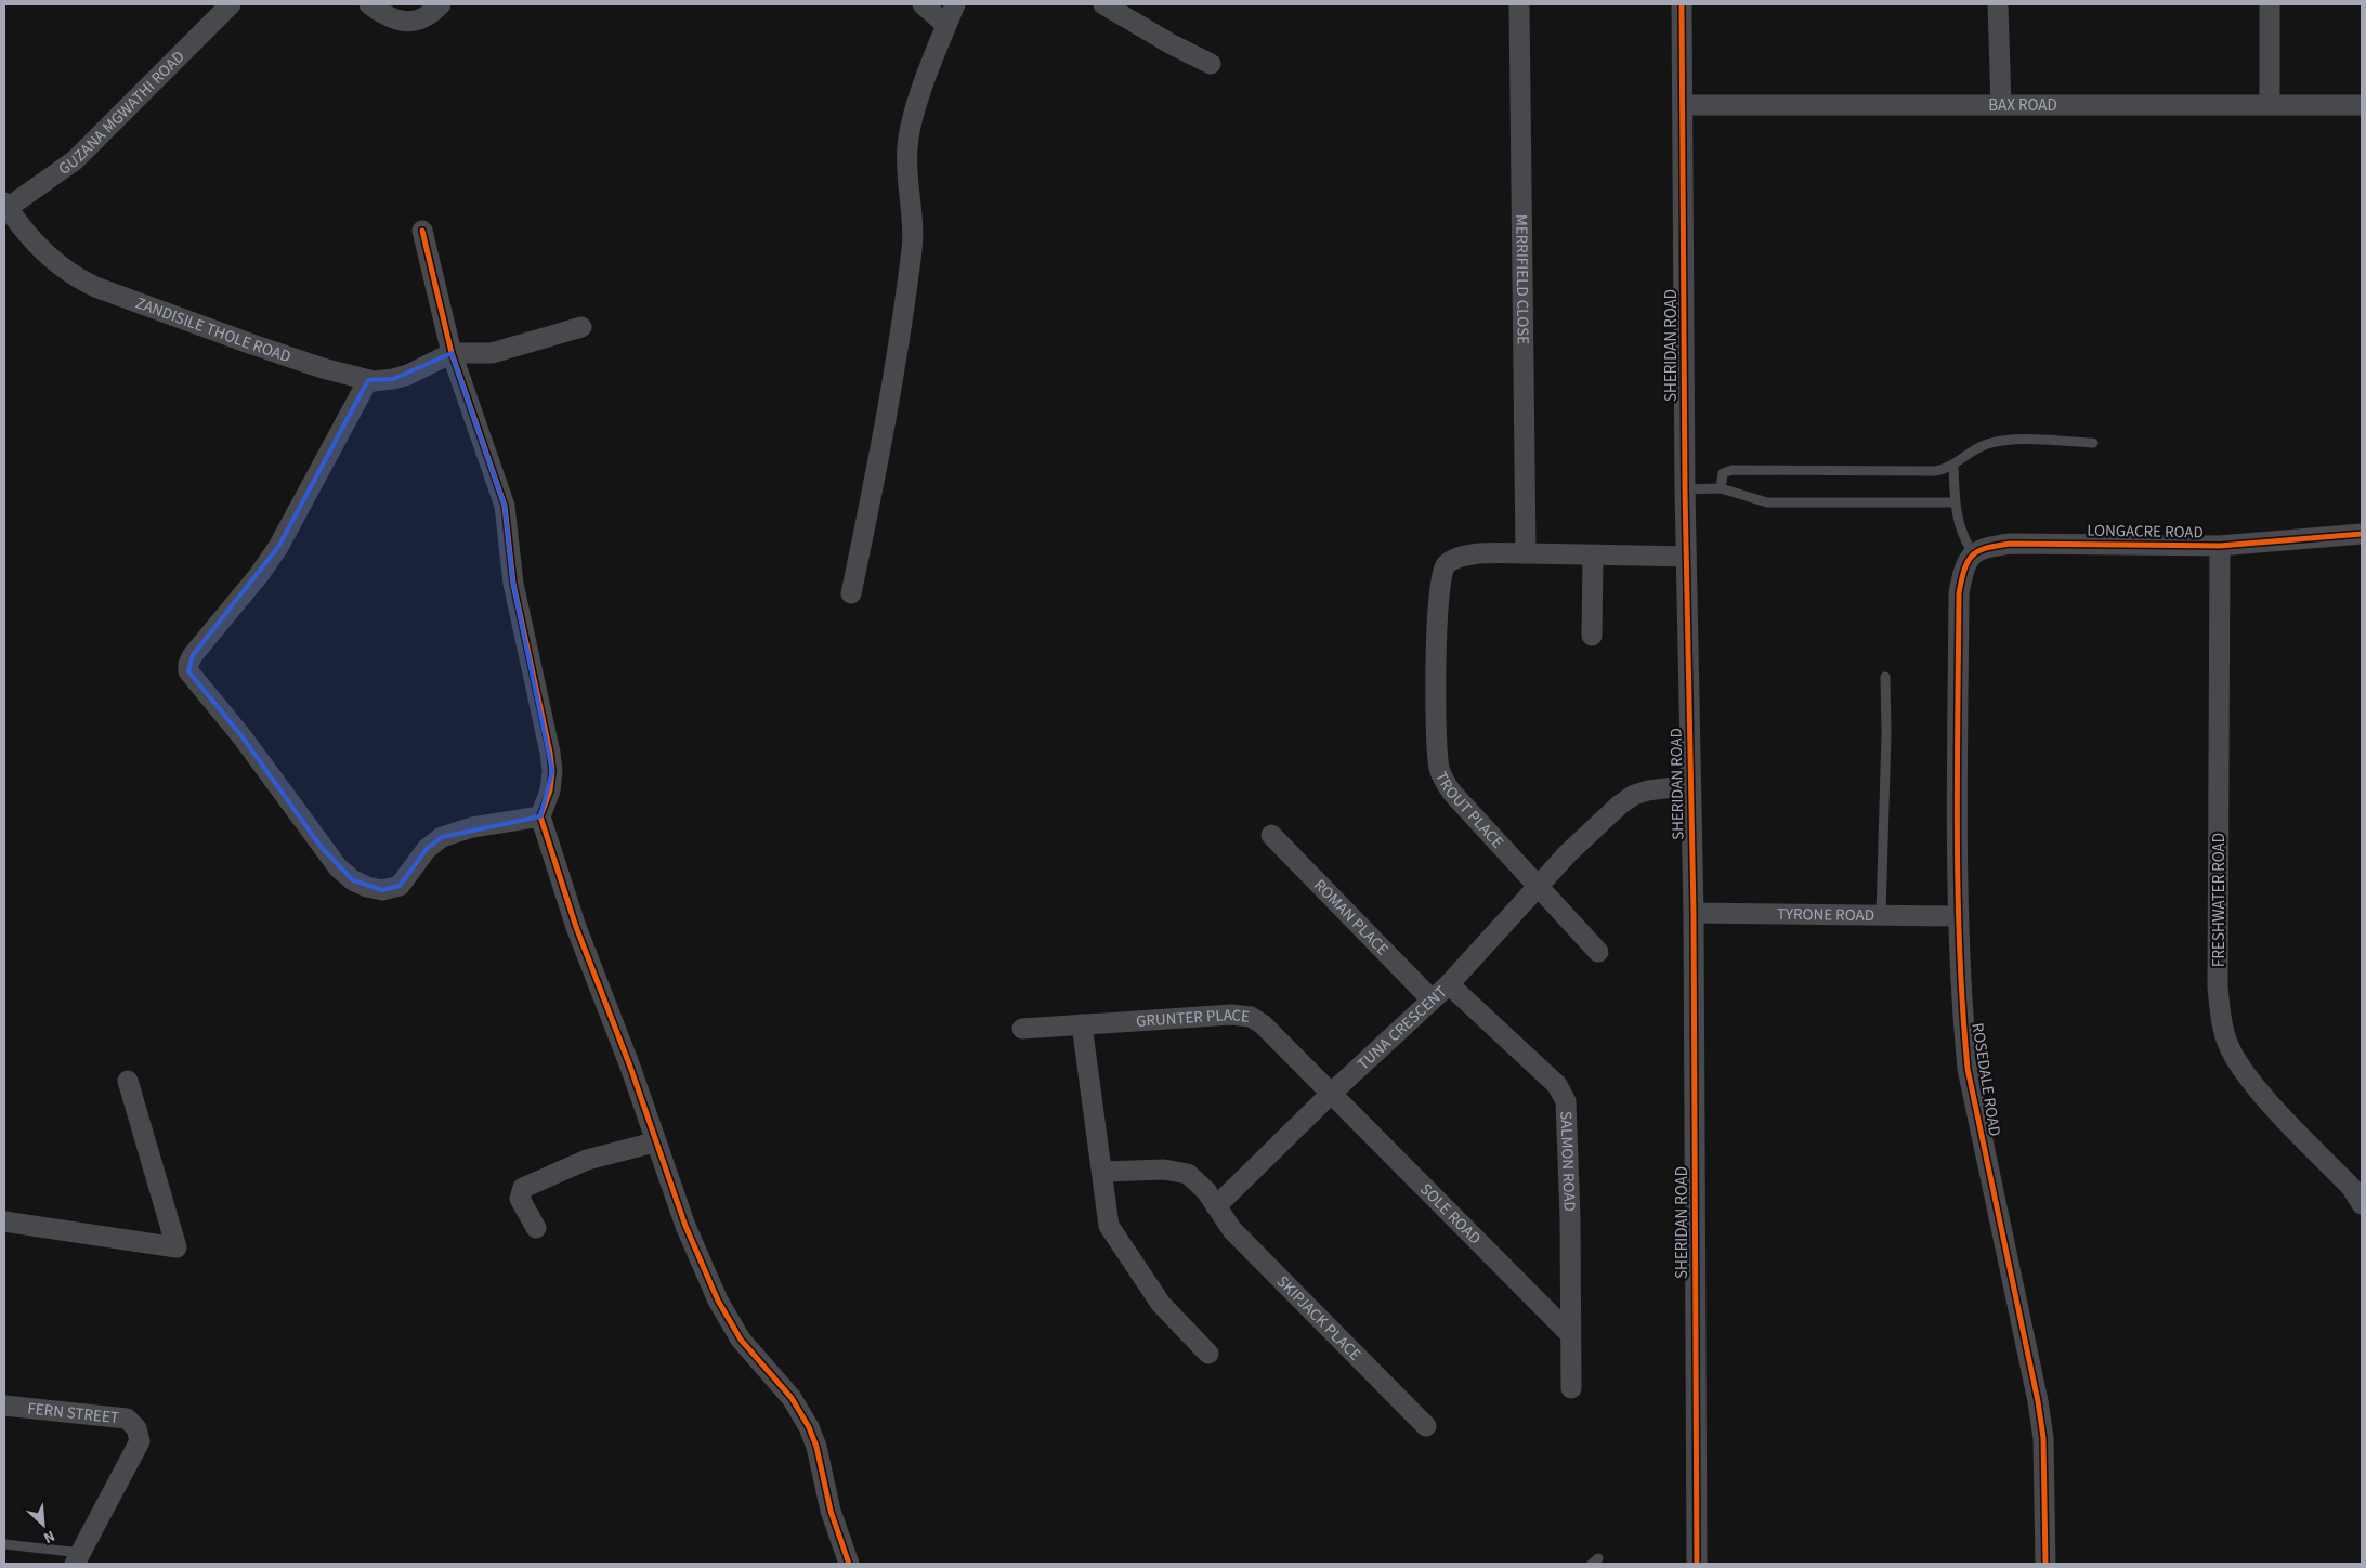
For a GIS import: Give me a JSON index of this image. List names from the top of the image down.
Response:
{
  "streets": {
    "street": [
      "BAX ROAD",
      "GUZANA MGWATHI ROAD",
      "MERRIFIELD CLOSE",
      "ZANDISILE THOLE ROAD",
      "SHERIDAN ROAD",
      "LONGACRE ROAD",
      "TROUT PLACE",
      "FRESHWATER ROAD",
      "TYRONE ROAD",
      "ROMAN PLACE",
      "GRUNTER PLACE",
      "TUNA CRESCENT",
      "ROSEDALE ROAD",
      "SALMON ROAD",
      "SOLE ROAD",
      "SKIPJACK PLACE",
      "FERN STREET"
    ]
  },
  "crossings": [
    ["BAX ROAD", "SHERIDAN ROAD"],
    ["GUZANA MGWATHI ROAD", "ZANDISILE THOLE ROAD"],
    ["MERRIFIELD CLOSE", "TROUT PLACE"],
    ["SHERIDAN ROAD", "TYRONE ROAD"],
    ["SHERIDAN ROAD", "TUNA CRESCENT"],
    ["LONGACRE ROAD", "FRESHWATER ROAD"],
    ["LONGACRE ROAD", "ROSEDALE ROAD"],
    ["TROUT PLACE", "TUNA CRESCENT"],
    ["TYRONE ROAD", "ROSEDALE ROAD"],
    ["ROMAN PLACE", "TUNA CRESCENT"],
    ["GRUNTER PLACE", "TUNA CRESCENT"],
    ["GRUNTER PLACE", "SOLE ROAD"],
    ["TUNA CRESCENT", "SALMON ROAD"],
    ["TUNA CRESCENT", "SOLE ROAD"],
    ["TUNA CRESCENT", "SKIPJACK PLACE"],
    ["SALMON ROAD", "SOLE ROAD"]
  ],
  "north": "bottom right"
}
